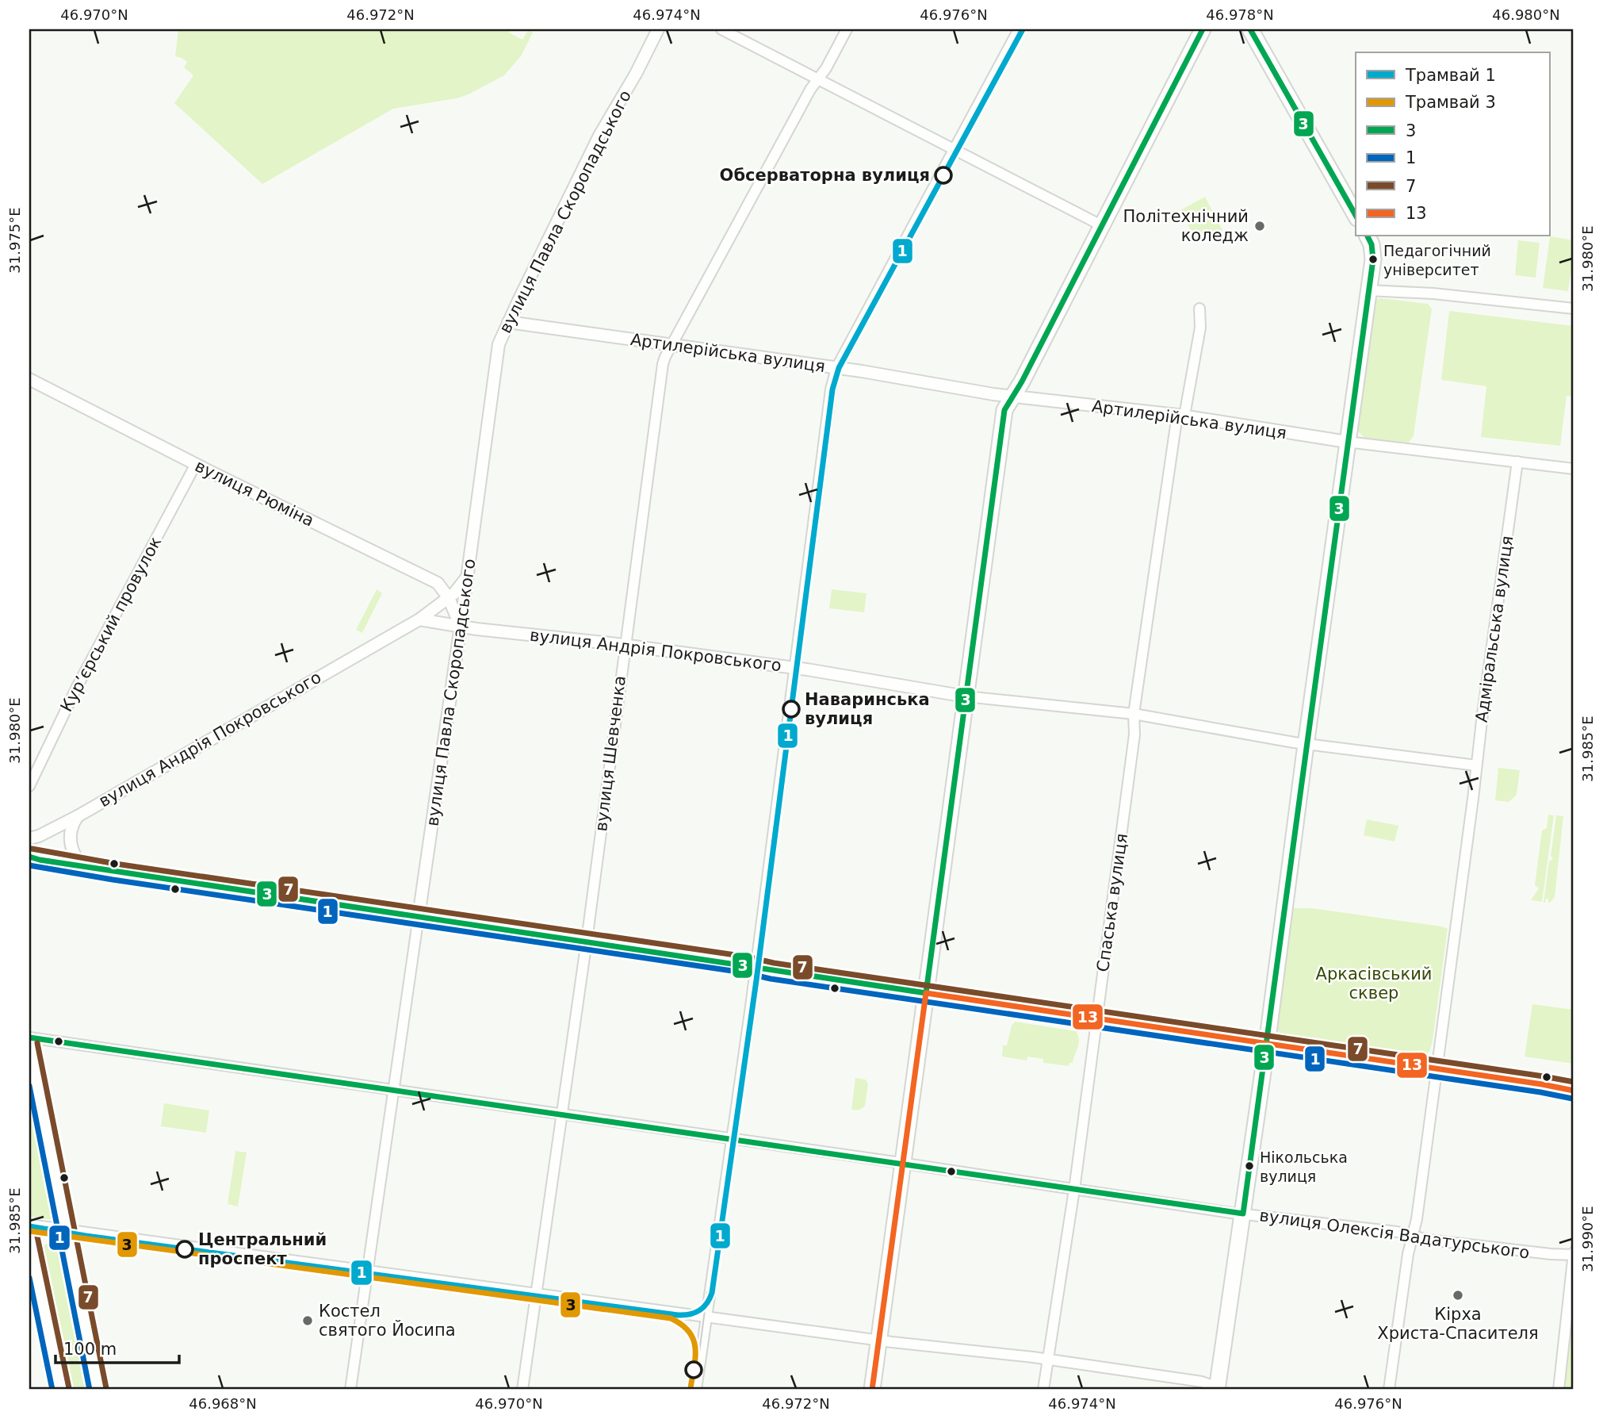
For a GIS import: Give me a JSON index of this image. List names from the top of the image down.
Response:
{
  "streets": {
    "street": [
      "вулиця Павла Скоропадського",
      "Артилерійська вулиця",
      "вулиця Рюміна",
      "Курʼєрський провулок",
      "Адміральська вулиця",
      "вулиця Андрія Покровського",
      "вулиця Шевченка",
      "Спаська вулиця",
      "вулиця Олексія Вадатурського"
    ]
  },
  "crossings": [
    ["вулиця Павла Скоропадського", "Артилерійська вулиця"],
    ["вулиця Павла Скоропадського", "вулиця Рюміна"],
    ["вулиця Павла Скоропадського", "вулиця Андрія Покровського"],
    ["вулиця Павла Скоропадського", "вулиця Олексія Вадатурського"],
    ["Артилерійська вулиця", "Адміральська вулиця"],
    ["Артилерійська вулиця", "вулиця Шевченка"],
    ["Артилерійська вулиця", "Спаська вулиця"],
    ["вулиця Рюміна", "Курʼєрський провулок"],
    ["вулиця Рюміна", "вулиця Андрія Покровського"],
    ["Адміральська вулиця", "вулиця Андрія Покровського"],
    ["Адміральська вулиця", "вулиця Олексія Вадатурського"],
    ["вулиця Андрія Покровського", "вулиця Шевченка"],
    ["вулиця Андрія Покровського", "Спаська вулиця"],
    ["вулиця Шевченка", "вулиця Олексія Вадатурського"],
    ["Спаська вулиця", "вулиця Олексія Вадатурського"]
  ],
  "parks": ["Аркасівський сквер"],
  "places": [
    "Обсерваторна вулиця",
    "Політехнічний коледж",
    "Педагогічний університет",
    "Наваринська вулиця",
    "Нікольська вулиця",
    "Центральний проспект",
    "Кірха Христа-Спасителя",
    "Костел святого Йосипа"
  ],
  "lines": [
    "tram line 1",
    "transit line 3",
    "transit line 7",
    "transit line 1",
    "transit line 13",
    "tram line 3"
  ],
  "legend": [
    "Трамвай 1",
    "Трамвай 3",
    "3",
    "1",
    "7",
    "13"
  ],
  "scale_bar": "100 m",
  "coordinates": [
    "46.970°N",
    "46.972°N",
    "46.974°N",
    "46.976°N",
    "46.978°N",
    "46.980°N",
    "31.975°E",
    "31.980°E",
    "31.985°E",
    "31.990°E",
    "46.968°N"
  ]
}
